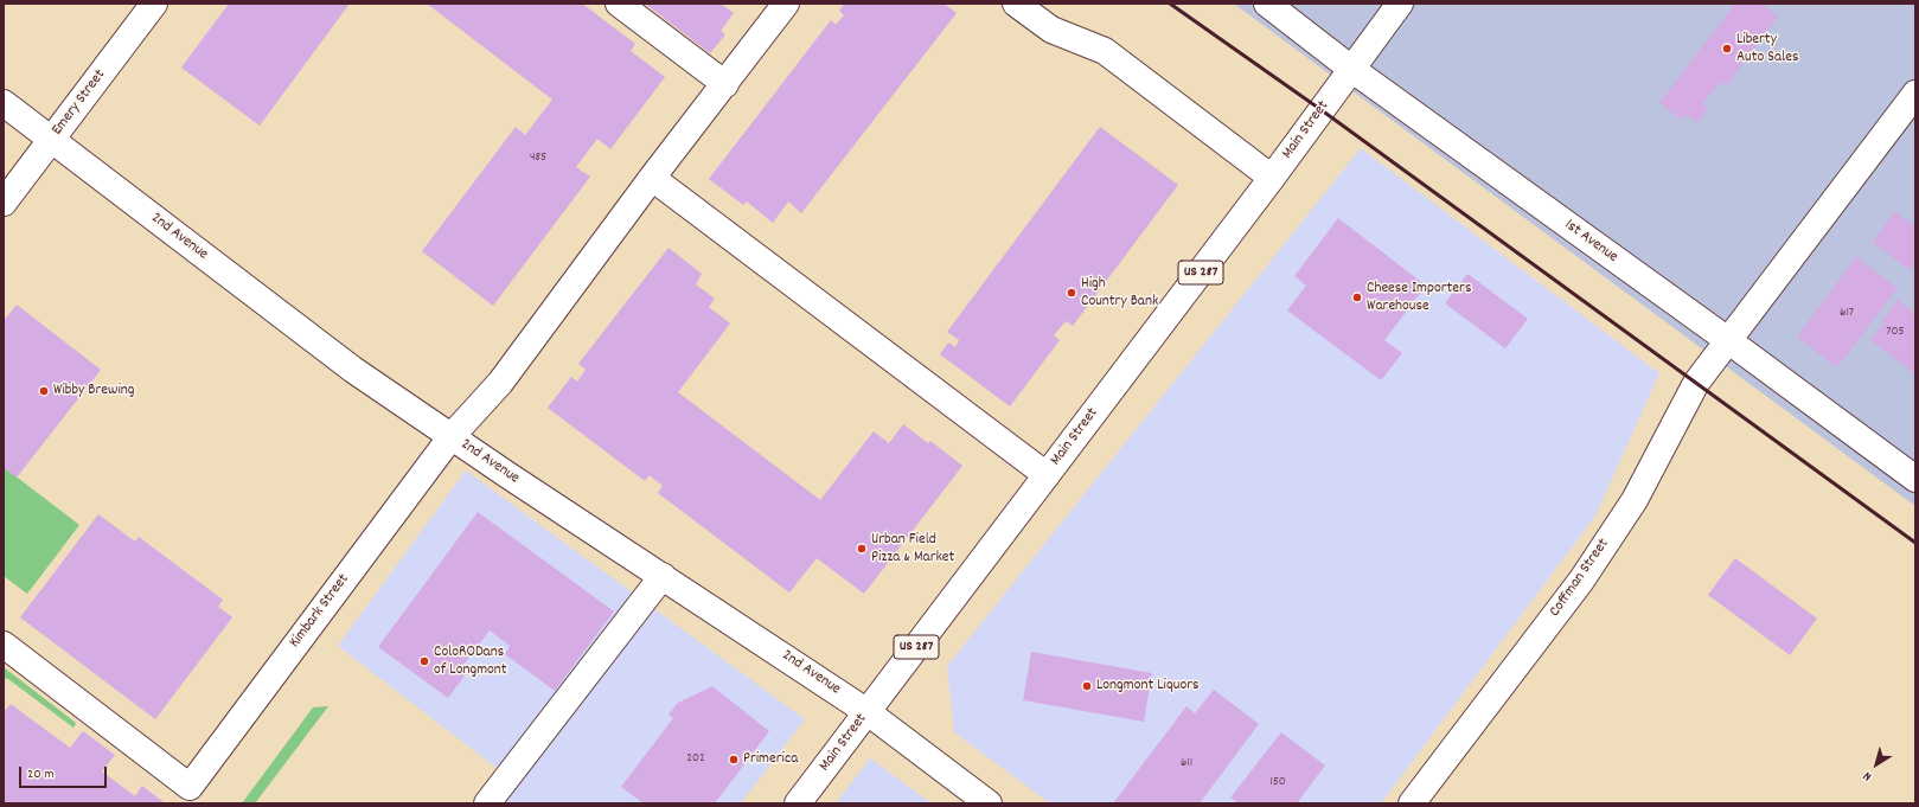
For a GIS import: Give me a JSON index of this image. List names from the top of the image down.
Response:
{
  "streets": {
    "main road": [
      "Emery Street",
      "Main Street",
      "2nd Avenue",
      "1st Avenue",
      "US 287",
      "Coffman Street",
      "Kimbark Street"
    ]
  },
  "crossings": [
    ["Emery Street", "2nd Avenue"],
    ["Main Street", "2nd Avenue"],
    ["Main Street", "1st Avenue"],
    ["Main Street", "US 287"],
    ["2nd Avenue", "Kimbark Street"],
    ["1st Avenue", "US 287"],
    ["1st Avenue", "Coffman Street"]
  ],
  "places": [
    "Liberty Auto Sales",
    "High Country Bank",
    "Cheese Importers Warehouse",
    "Wibby Brewing",
    "Urban Field Pizza & Market",
    "ColoRODans of Longmont",
    "Longmont Liquors",
    "Primerica"
  ],
  "house_numbers": [
    "485",
    "617",
    "705",
    "202",
    "611",
    "150"
  ],
  "scale_bar": "20 m",
  "north": "bottom left"
}
